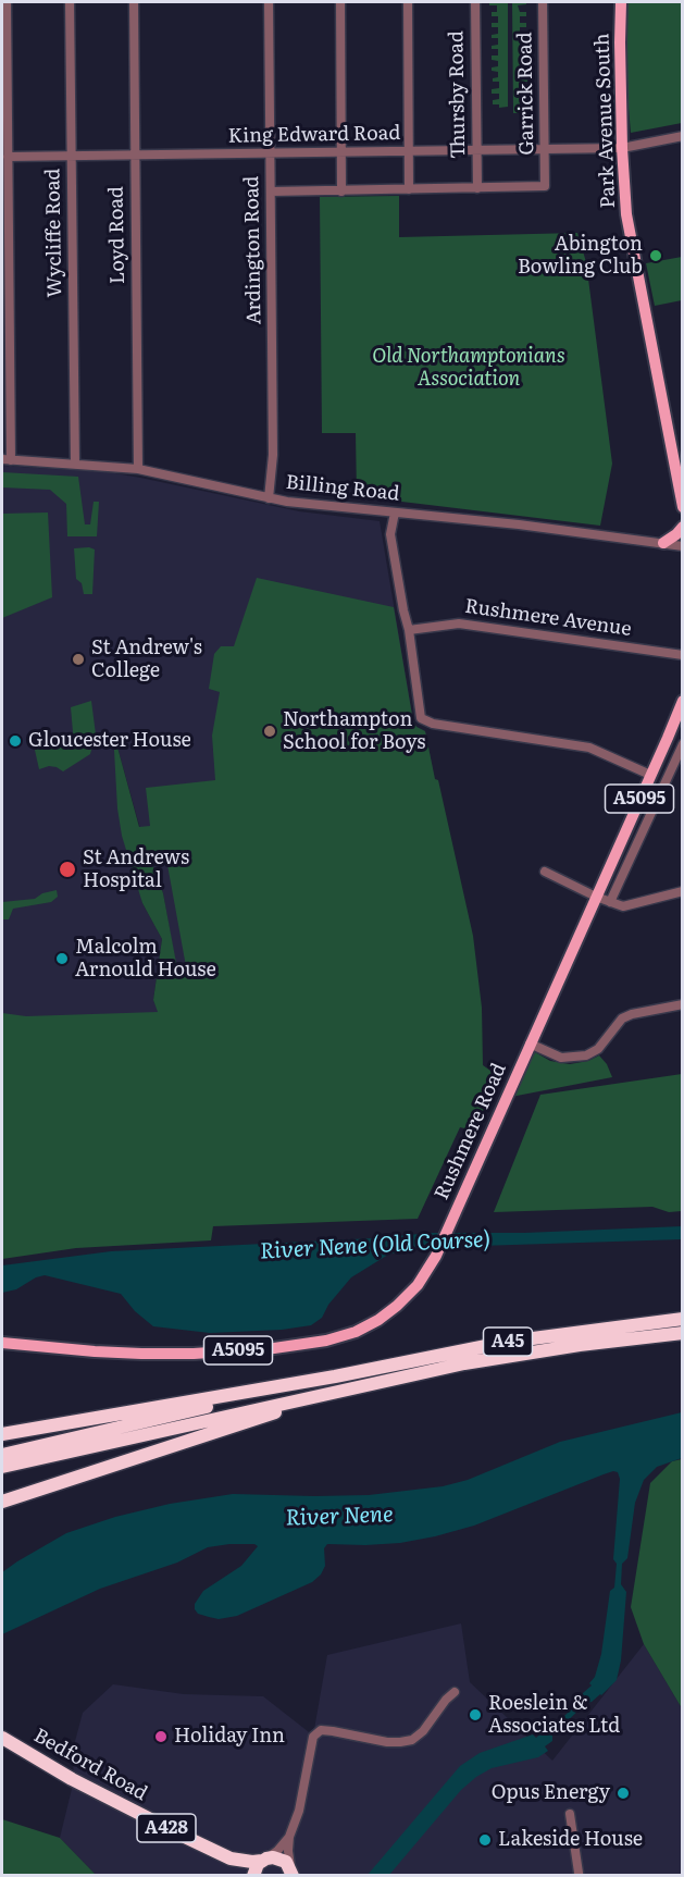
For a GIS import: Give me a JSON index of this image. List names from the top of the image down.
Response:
{
  "streets": {
    "highway": ["A45", "Bedford Road", "A428"],
    "main road": ["Park Avenue South", "A5095", "Rushmere Road"],
    "street": [
      "Garrick Road",
      "Thursby Road",
      "King Edward Road",
      "Wycliffe Road",
      "Loyd Road",
      "Ardington Road",
      "Billing Road",
      "Rushmere Avenue"
    ]
  },
  "crossings": [
    ["Garrick Road", "Thursby Road"],
    ["Garrick Road", "King Edward Road"],
    ["Thursby Road", "King Edward Road"],
    ["Park Avenue South", "King Edward Road"],
    ["King Edward Road", "Wycliffe Road"],
    ["King Edward Road", "Loyd Road"],
    ["King Edward Road", "Ardington Road"],
    ["Wycliffe Road", "Billing Road"],
    ["Loyd Road", "Billing Road"],
    ["Ardington Road", "Billing Road"]
  ],
  "water": ["River Nene (Old Course)", "River Nene"],
  "parks": ["Old Northamptonians Association"],
  "places": [
    "Abington Bowling Club",
    "St Andrew's College",
    "Northampton School for Boys",
    "Gloucester House",
    "St Andrews Hospital",
    "Malcolm Arnould House",
    "Roeslein & Associates Ltd",
    "Holiday Inn",
    "Opus Energy",
    "Lakeside House"
  ]
}
